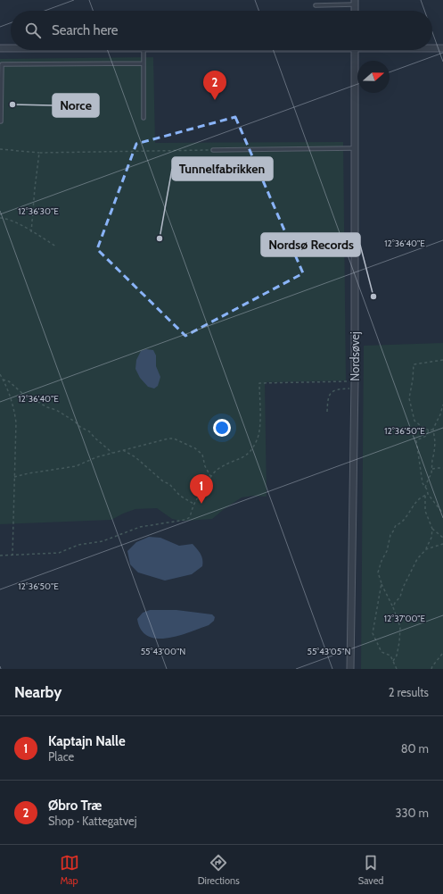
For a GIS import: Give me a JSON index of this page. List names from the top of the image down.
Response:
{
  "streets": {
    "street": ["Nordsøvej"]
  },
  "places": ["Norce", "Tunnelfabrikken", "Nordsø Records"],
  "north": "right",
  "page": {
    "search": "Search here",
    "pins": ["2", "1"],
    "heading": ["Nearby", "2 results"],
    "list": [
      {
        "mark": "1",
        "name": "Kaptajn Nalle",
        "note": "Place",
        "value": "80 m"
      },
      {
        "mark": "2",
        "name": "Øbro Træ",
        "note": "Shop · Kattegatvej",
        "value": "330 m"
      }
    ],
    "nav": ["Map", "Directions", "Saved"]
  },
  "coordinates": [
    "12°36'30\"E",
    "12°36'40\"E",
    "12°36'50\"E",
    "12°37'00\"E",
    "55°43'00\"N",
    "55°43'05\"N"
  ]
}
